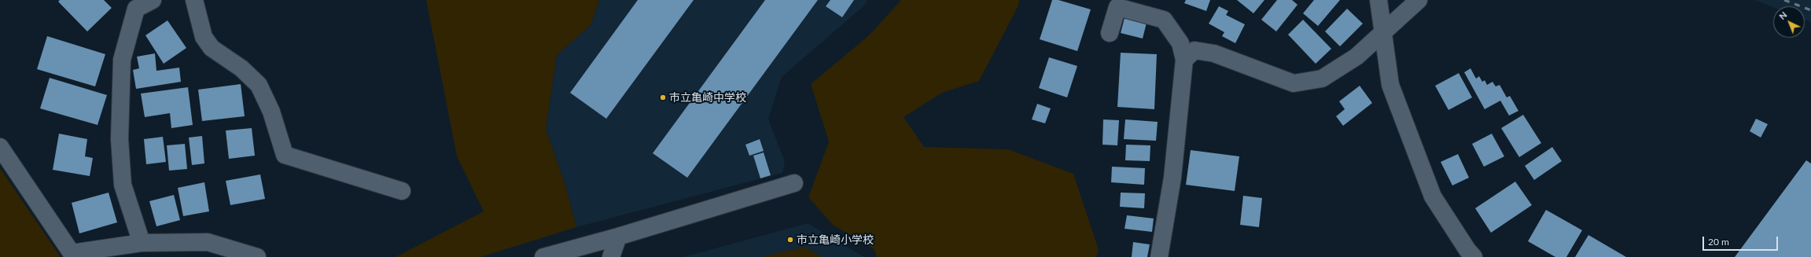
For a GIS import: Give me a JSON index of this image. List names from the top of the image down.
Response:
{
  "places": ["市立亀崎中学校", "市立亀崎小学校"],
  "scale_bar": "20 m",
  "north": "top left"
}
